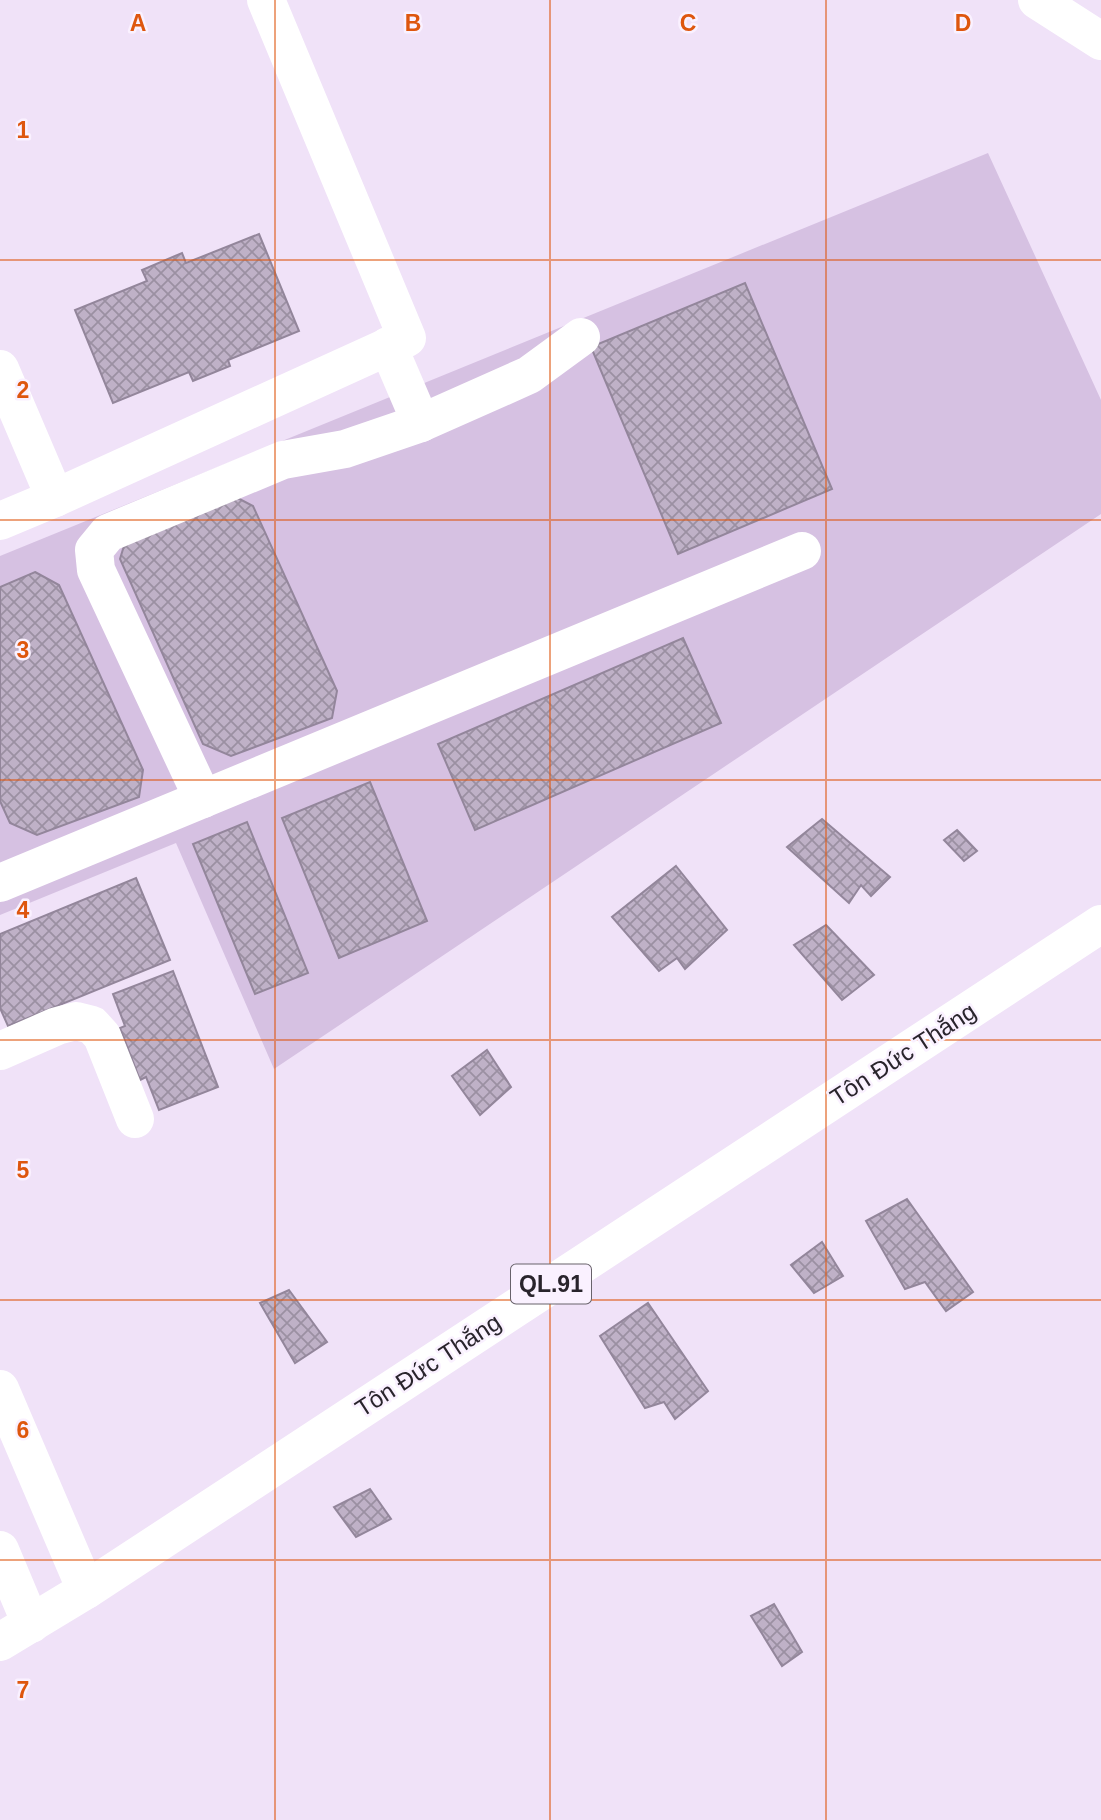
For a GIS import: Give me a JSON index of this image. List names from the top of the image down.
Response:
{
  "streets": {
    "main road": ["Tôn Đức Thắng", "QL.91"]
  },
  "grid": {
    "columns": [
      "A",
      "B",
      "C",
      "D"
    ],
    "rows": [
      "1",
      "2",
      "3",
      "4",
      "5",
      "6",
      "7"
    ]
  }
}
